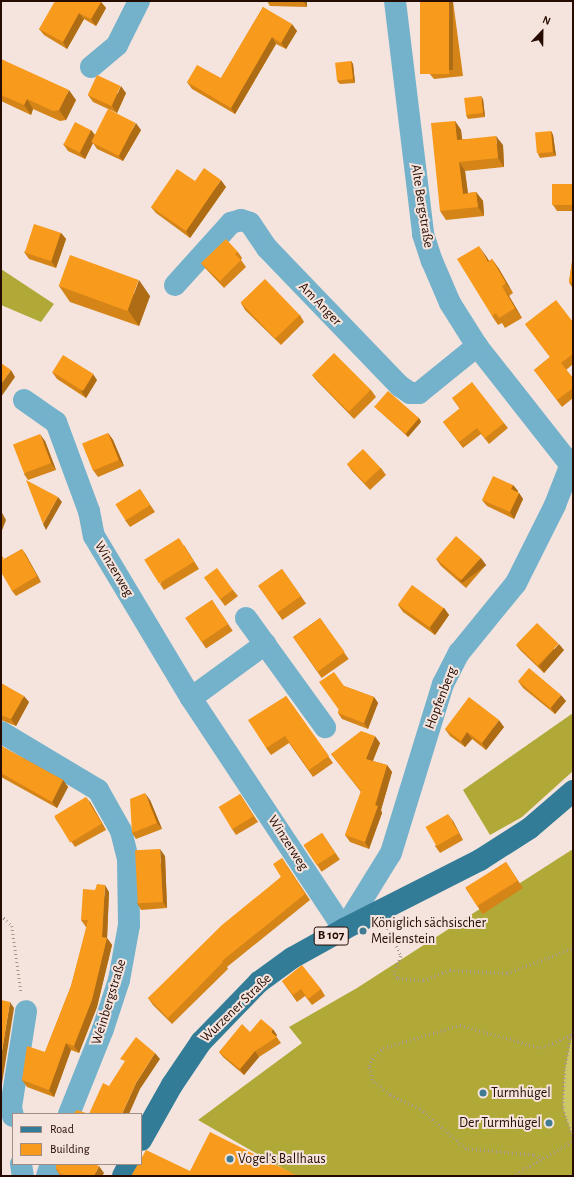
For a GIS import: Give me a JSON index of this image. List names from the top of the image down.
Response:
{
  "streets": {
    "main road": ["B 107", "Wurzener Straße"],
    "street": [
      "Alte Bergstraße",
      "Am Anger",
      "Winzerweg",
      "Hopfenberg",
      "Weinbergstraße"
    ]
  },
  "crossings": [
    ["Alte Bergstraße", "Am Anger"],
    ["Alte Bergstraße", "Hopfenberg"],
    ["Winzerweg", "Hopfenberg"],
    ["Winzerweg", "Wurzener Straße"],
    ["Hopfenberg", "Wurzener Straße"]
  ],
  "places": [
    "Königlich sächsischer Meilenstein",
    "Turmhügel",
    "Der Turmhügel",
    "Vogel's Ballhaus"
  ],
  "legend": ["Road", "Building"],
  "north": "top"
}
